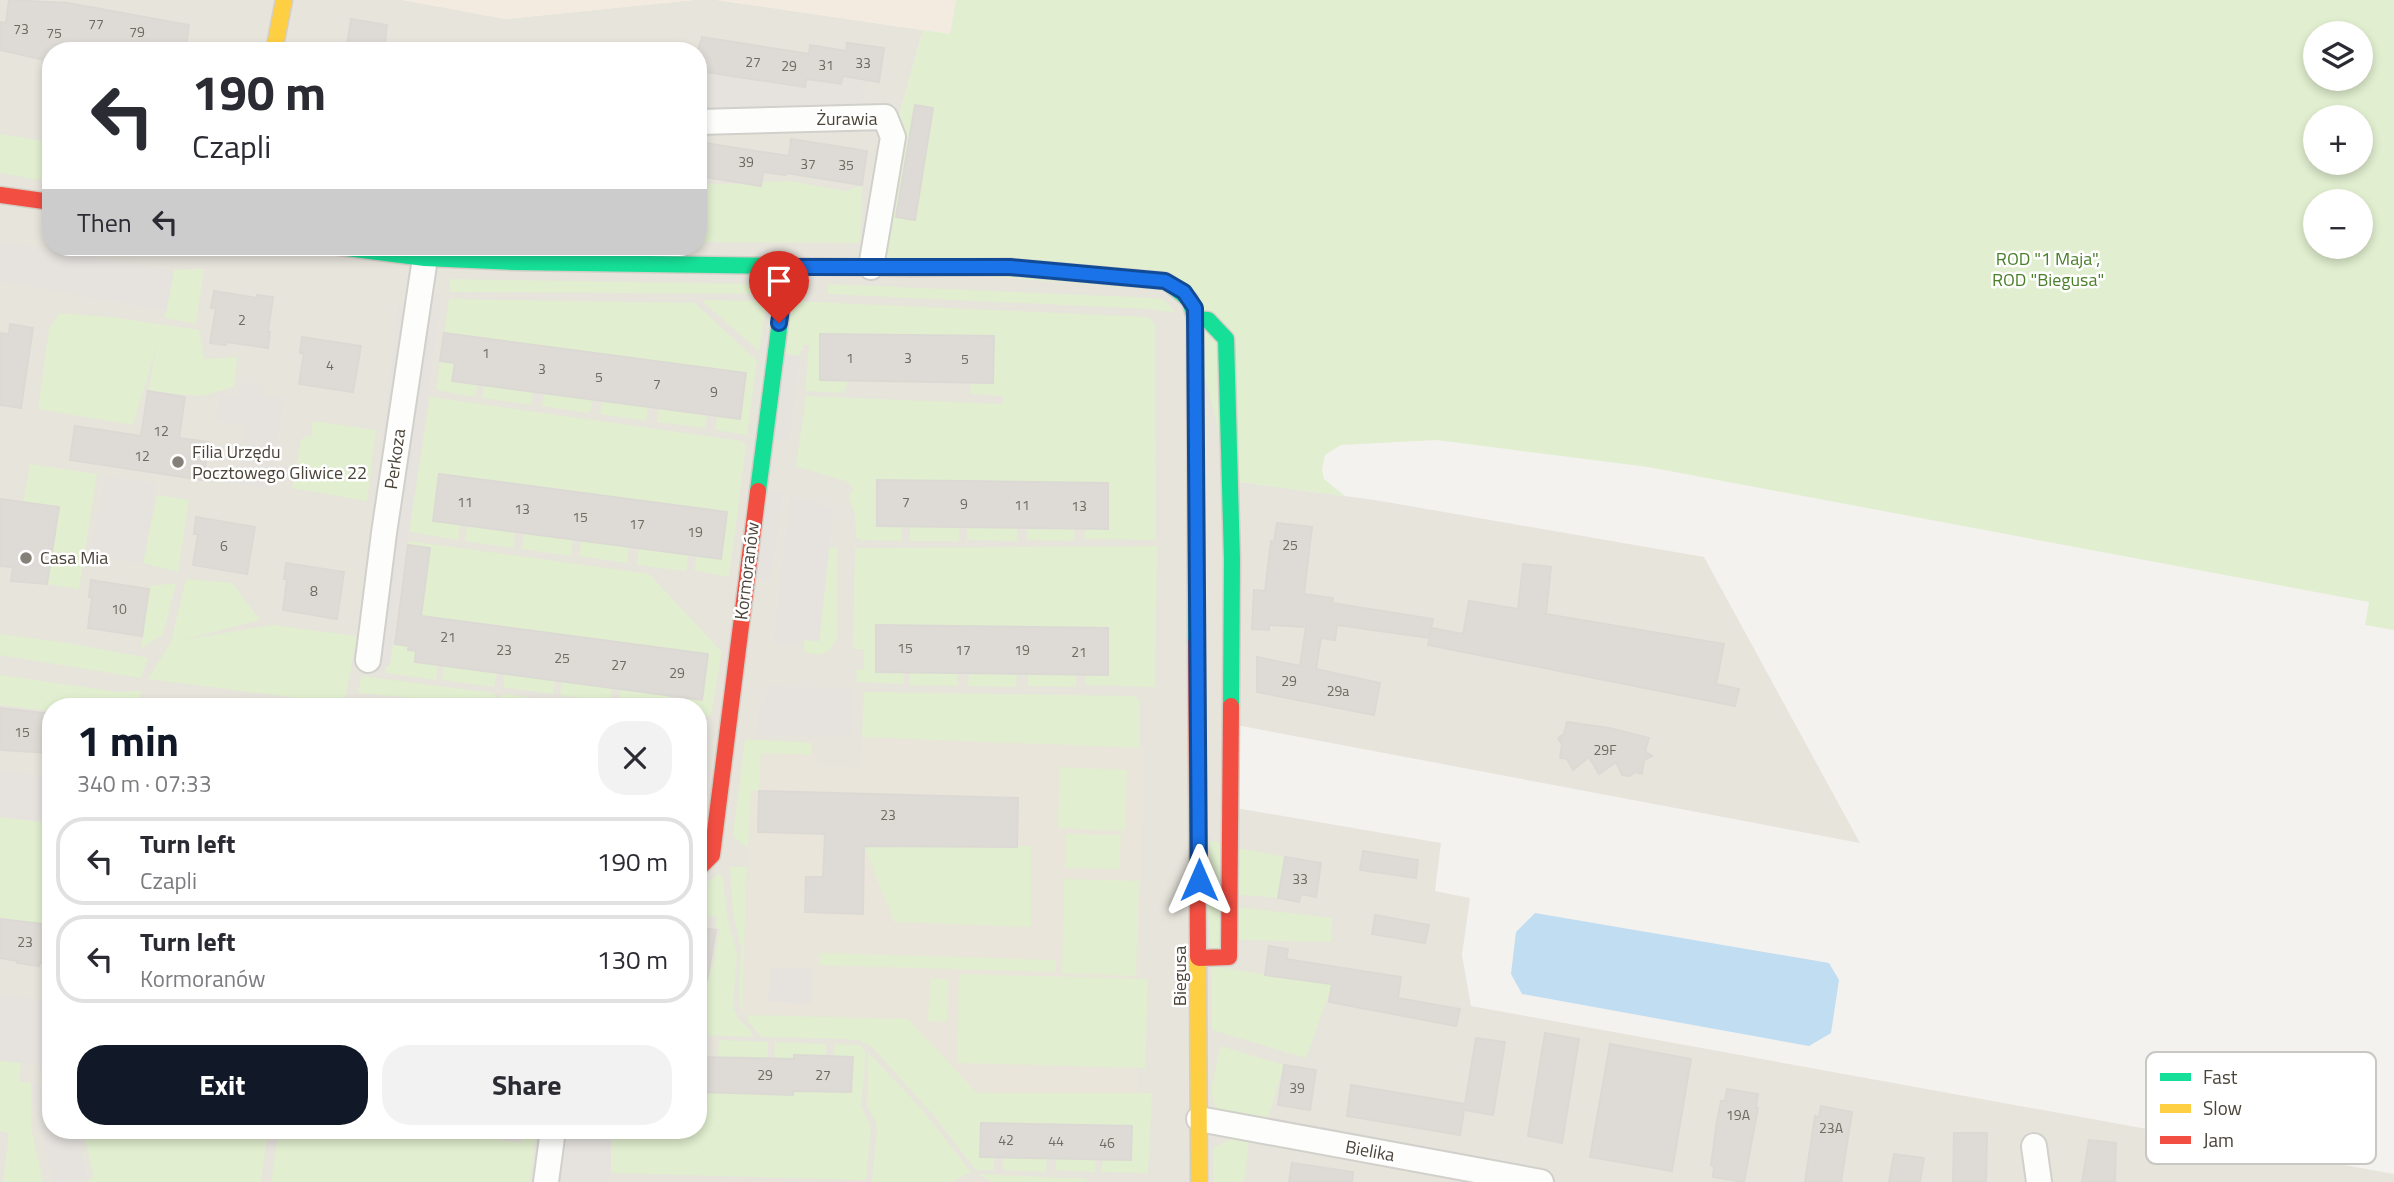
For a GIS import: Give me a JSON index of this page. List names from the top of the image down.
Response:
{
  "streets": {
    "street": [
      "Żurawia",
      "Perkoza",
      "Kormoranów",
      "Biegusa",
      "Bielika"
    ]
  },
  "crossings": [
    ["Biegusa", "Bielika"]
  ],
  "parks": ["ROD \"1 Maja\", ROD \"Biegusa\""],
  "places": ["Filia Urzędu Pocztowego Gliwice 22", "Casa Mia"],
  "house_numbers": [
    "77",
    "73",
    "79",
    "75",
    "27",
    "33",
    "31",
    "29",
    "39",
    "37",
    "35",
    "2",
    "1",
    "1",
    "3",
    "5",
    "4",
    "3",
    "5",
    "7",
    "9",
    "12",
    "12",
    "11",
    "7",
    "9",
    "11",
    "13",
    "13",
    "15",
    "17",
    "19",
    "25",
    "6",
    "8",
    "10",
    "21",
    "15",
    "23",
    "17",
    "19",
    "21",
    "25",
    "27",
    "29",
    "29",
    "29a",
    "15",
    "29F",
    "23",
    "33",
    "23",
    "29",
    "27",
    "39",
    "19A",
    "23A",
    "42",
    "44",
    "46"
  ],
  "legend": ["Fast", "Slow", "Jam"],
  "page": {
    "map_buttons": ["+", "−"],
    "turn": ["190 m", "Czapli"],
    "then": "Then",
    "heading": ["1 min", "340 m · 07:33"],
    "list": [
      {
        "name": "Turn left",
        "note": "Czapli",
        "value": "190 m"
      },
      {
        "name": "Turn left",
        "note": "Kormoranów",
        "value": "130 m"
      }
    ],
    "buttons": ["Exit", "Share"]
  }
}
